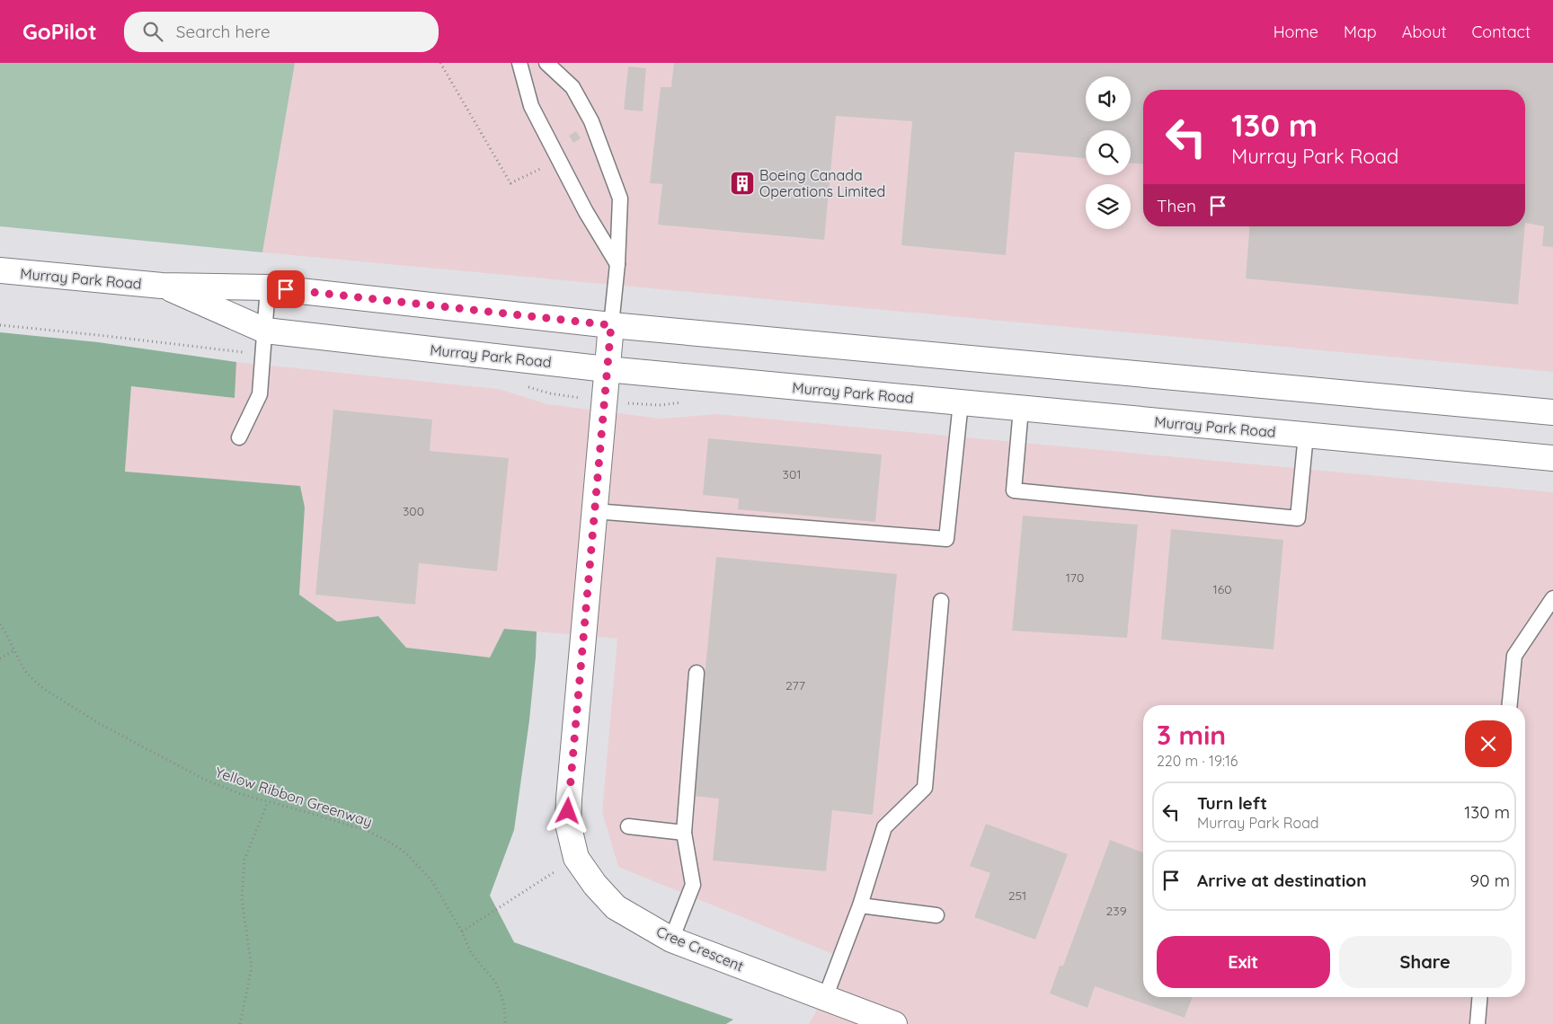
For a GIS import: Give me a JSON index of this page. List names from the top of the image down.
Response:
{
  "streets": {
    "street": ["Murray Park Road", "Cree Crescent"],
    "path": ["Yellow Ribbon Greenway"]
  },
  "crossings": [
    ["Murray Park Road", "Cree Crescent"]
  ],
  "places": {
    "building": ["Boeing Canada Operations Limited"]
  },
  "house_numbers": [
    "301",
    "300",
    "170",
    "160",
    "277",
    "251",
    "239"
  ],
  "page": {
    "header": "GoPilot",
    "search": "Search here",
    "nav": [
      "Home",
      "Map",
      "About",
      "Contact"
    ],
    "turn": ["130 m", "Murray Park Road"],
    "then": "Then",
    "heading": ["3 min", "220 m · 19:16"],
    "list": [
      {
        "name": "Turn left",
        "note": "Murray Park Road",
        "value": "130 m"
      },
      {
        "name": "Arrive at destination",
        "value": "90 m"
      }
    ],
    "buttons": ["Exit", "Share"]
  }
}
